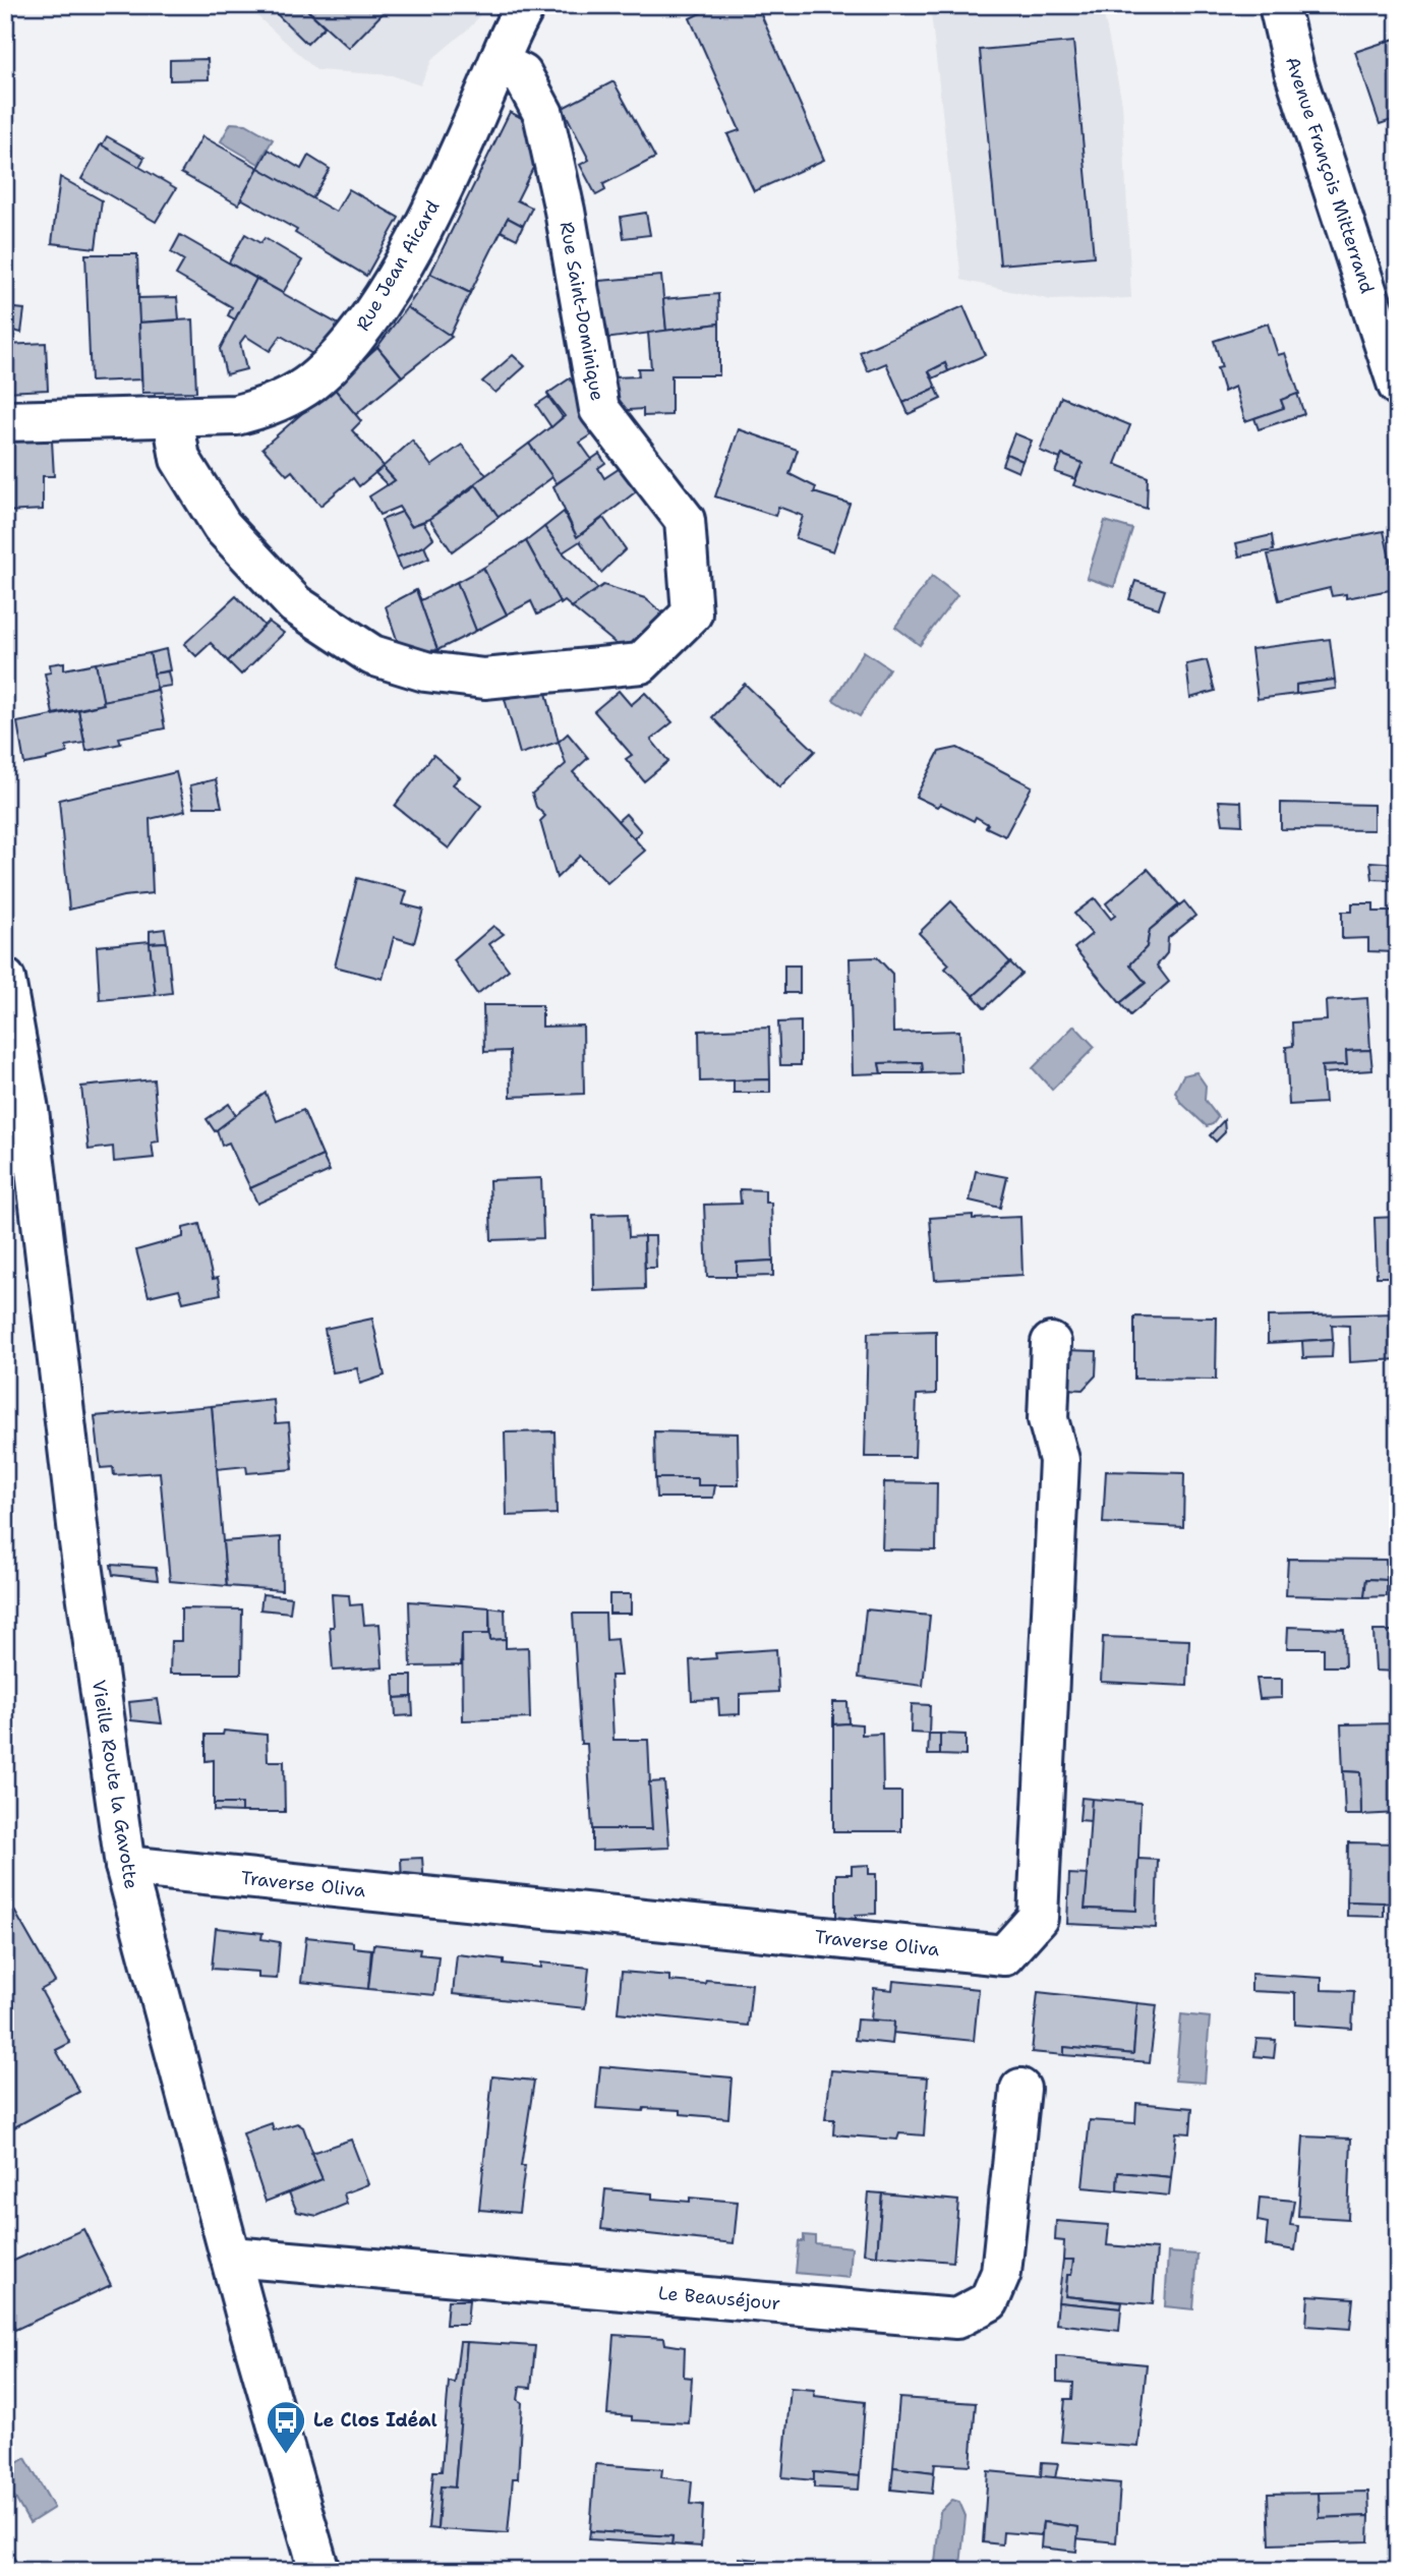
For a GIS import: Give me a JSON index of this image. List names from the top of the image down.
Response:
{
  "streets": {
    "street": [
      "Avenue François Mitterrand",
      "Rue Jean Aicard",
      "Rue Saint-Dominique",
      "Vieille Route la Gavotte",
      "Traverse Oliva",
      "Le Beauséjour"
    ]
  },
  "crossings": [
    ["Rue Jean Aicard", "Rue Saint-Dominique"],
    ["Vieille Route la Gavotte", "Traverse Oliva"],
    ["Vieille Route la Gavotte", "Le Beauséjour"]
  ],
  "places": {
    "bus stop": ["Le Clos Idéal"]
  }
}
